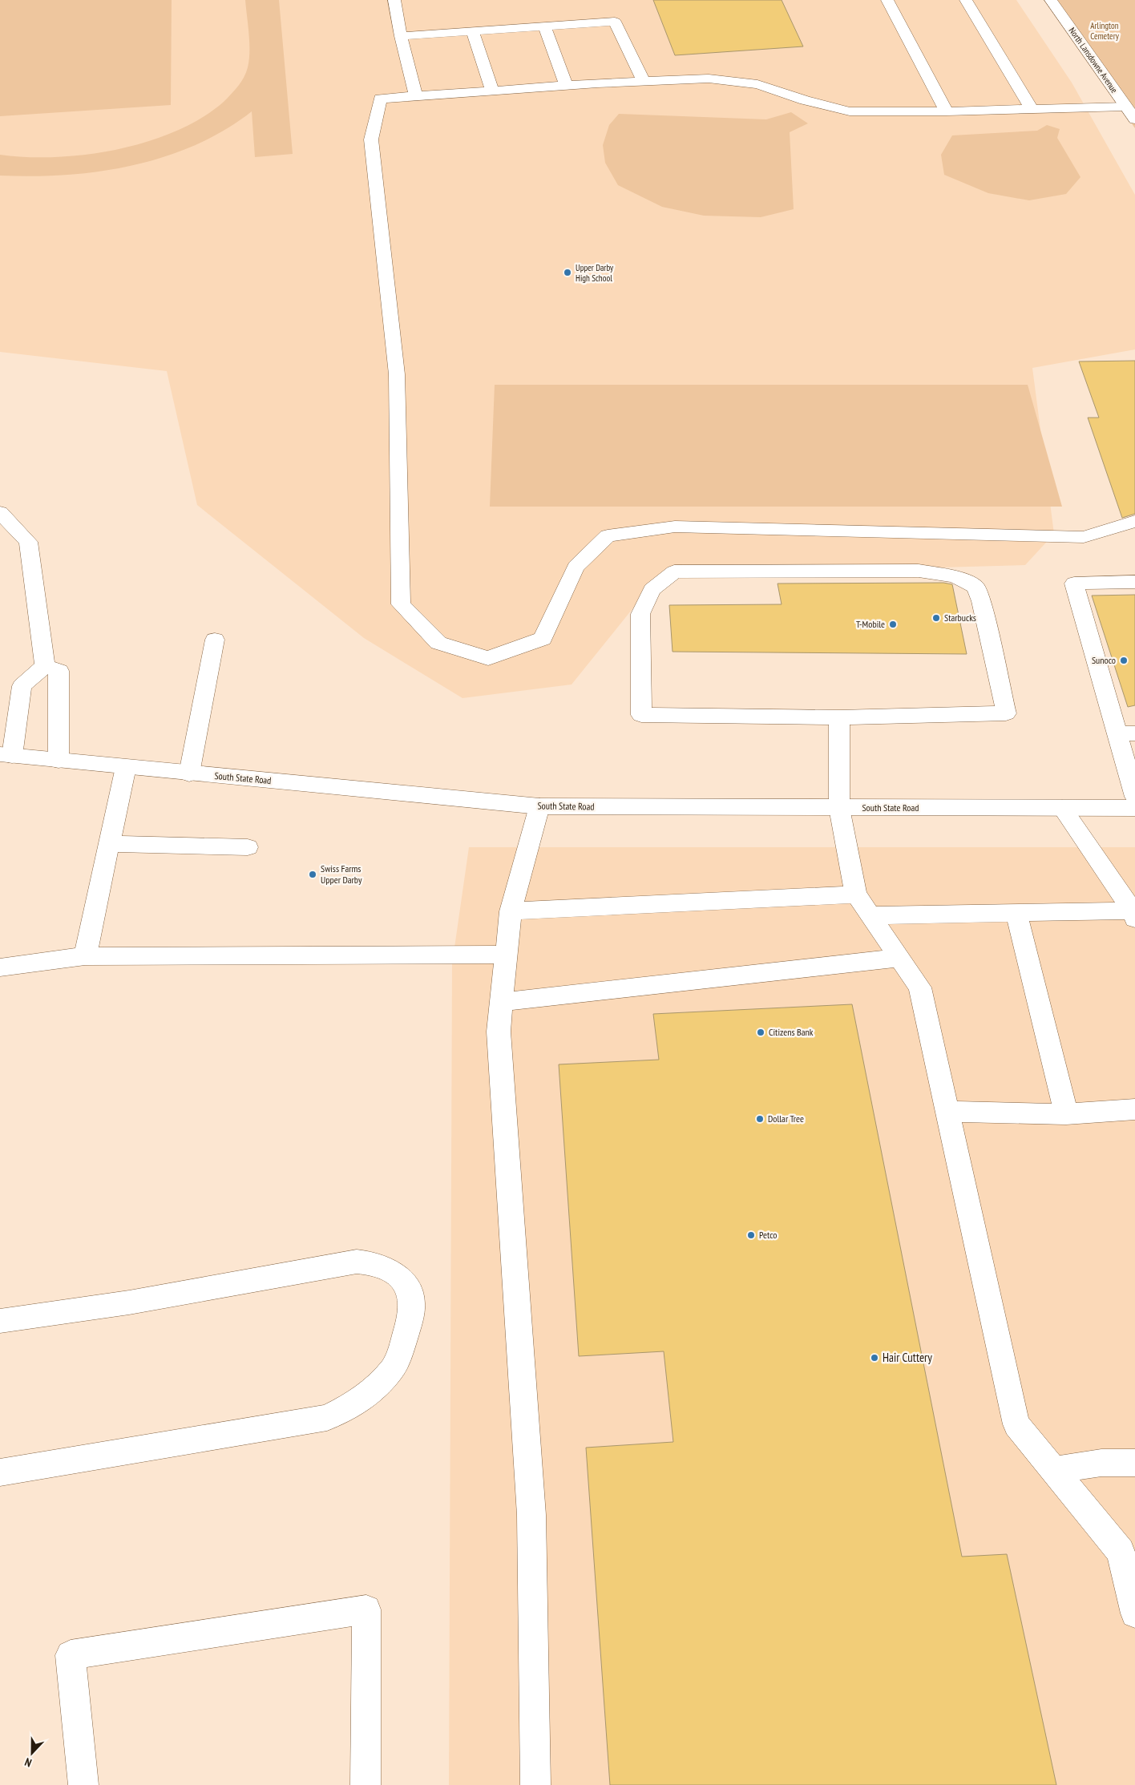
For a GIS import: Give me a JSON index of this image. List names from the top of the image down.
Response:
{
  "streets": {
    "main road": ["North Lansdowne Avenue", "South State Road"]
  },
  "parks": ["Arlington Cemetery"],
  "places": [
    "Upper Darby High School",
    "Starbucks",
    "T-Mobile",
    "Sunoco",
    "Swiss Farms Upper Darby",
    "Citizens Bank",
    "Dollar Tree",
    "Petco",
    "Hair Cuttery"
  ],
  "north": "bottom"
}
